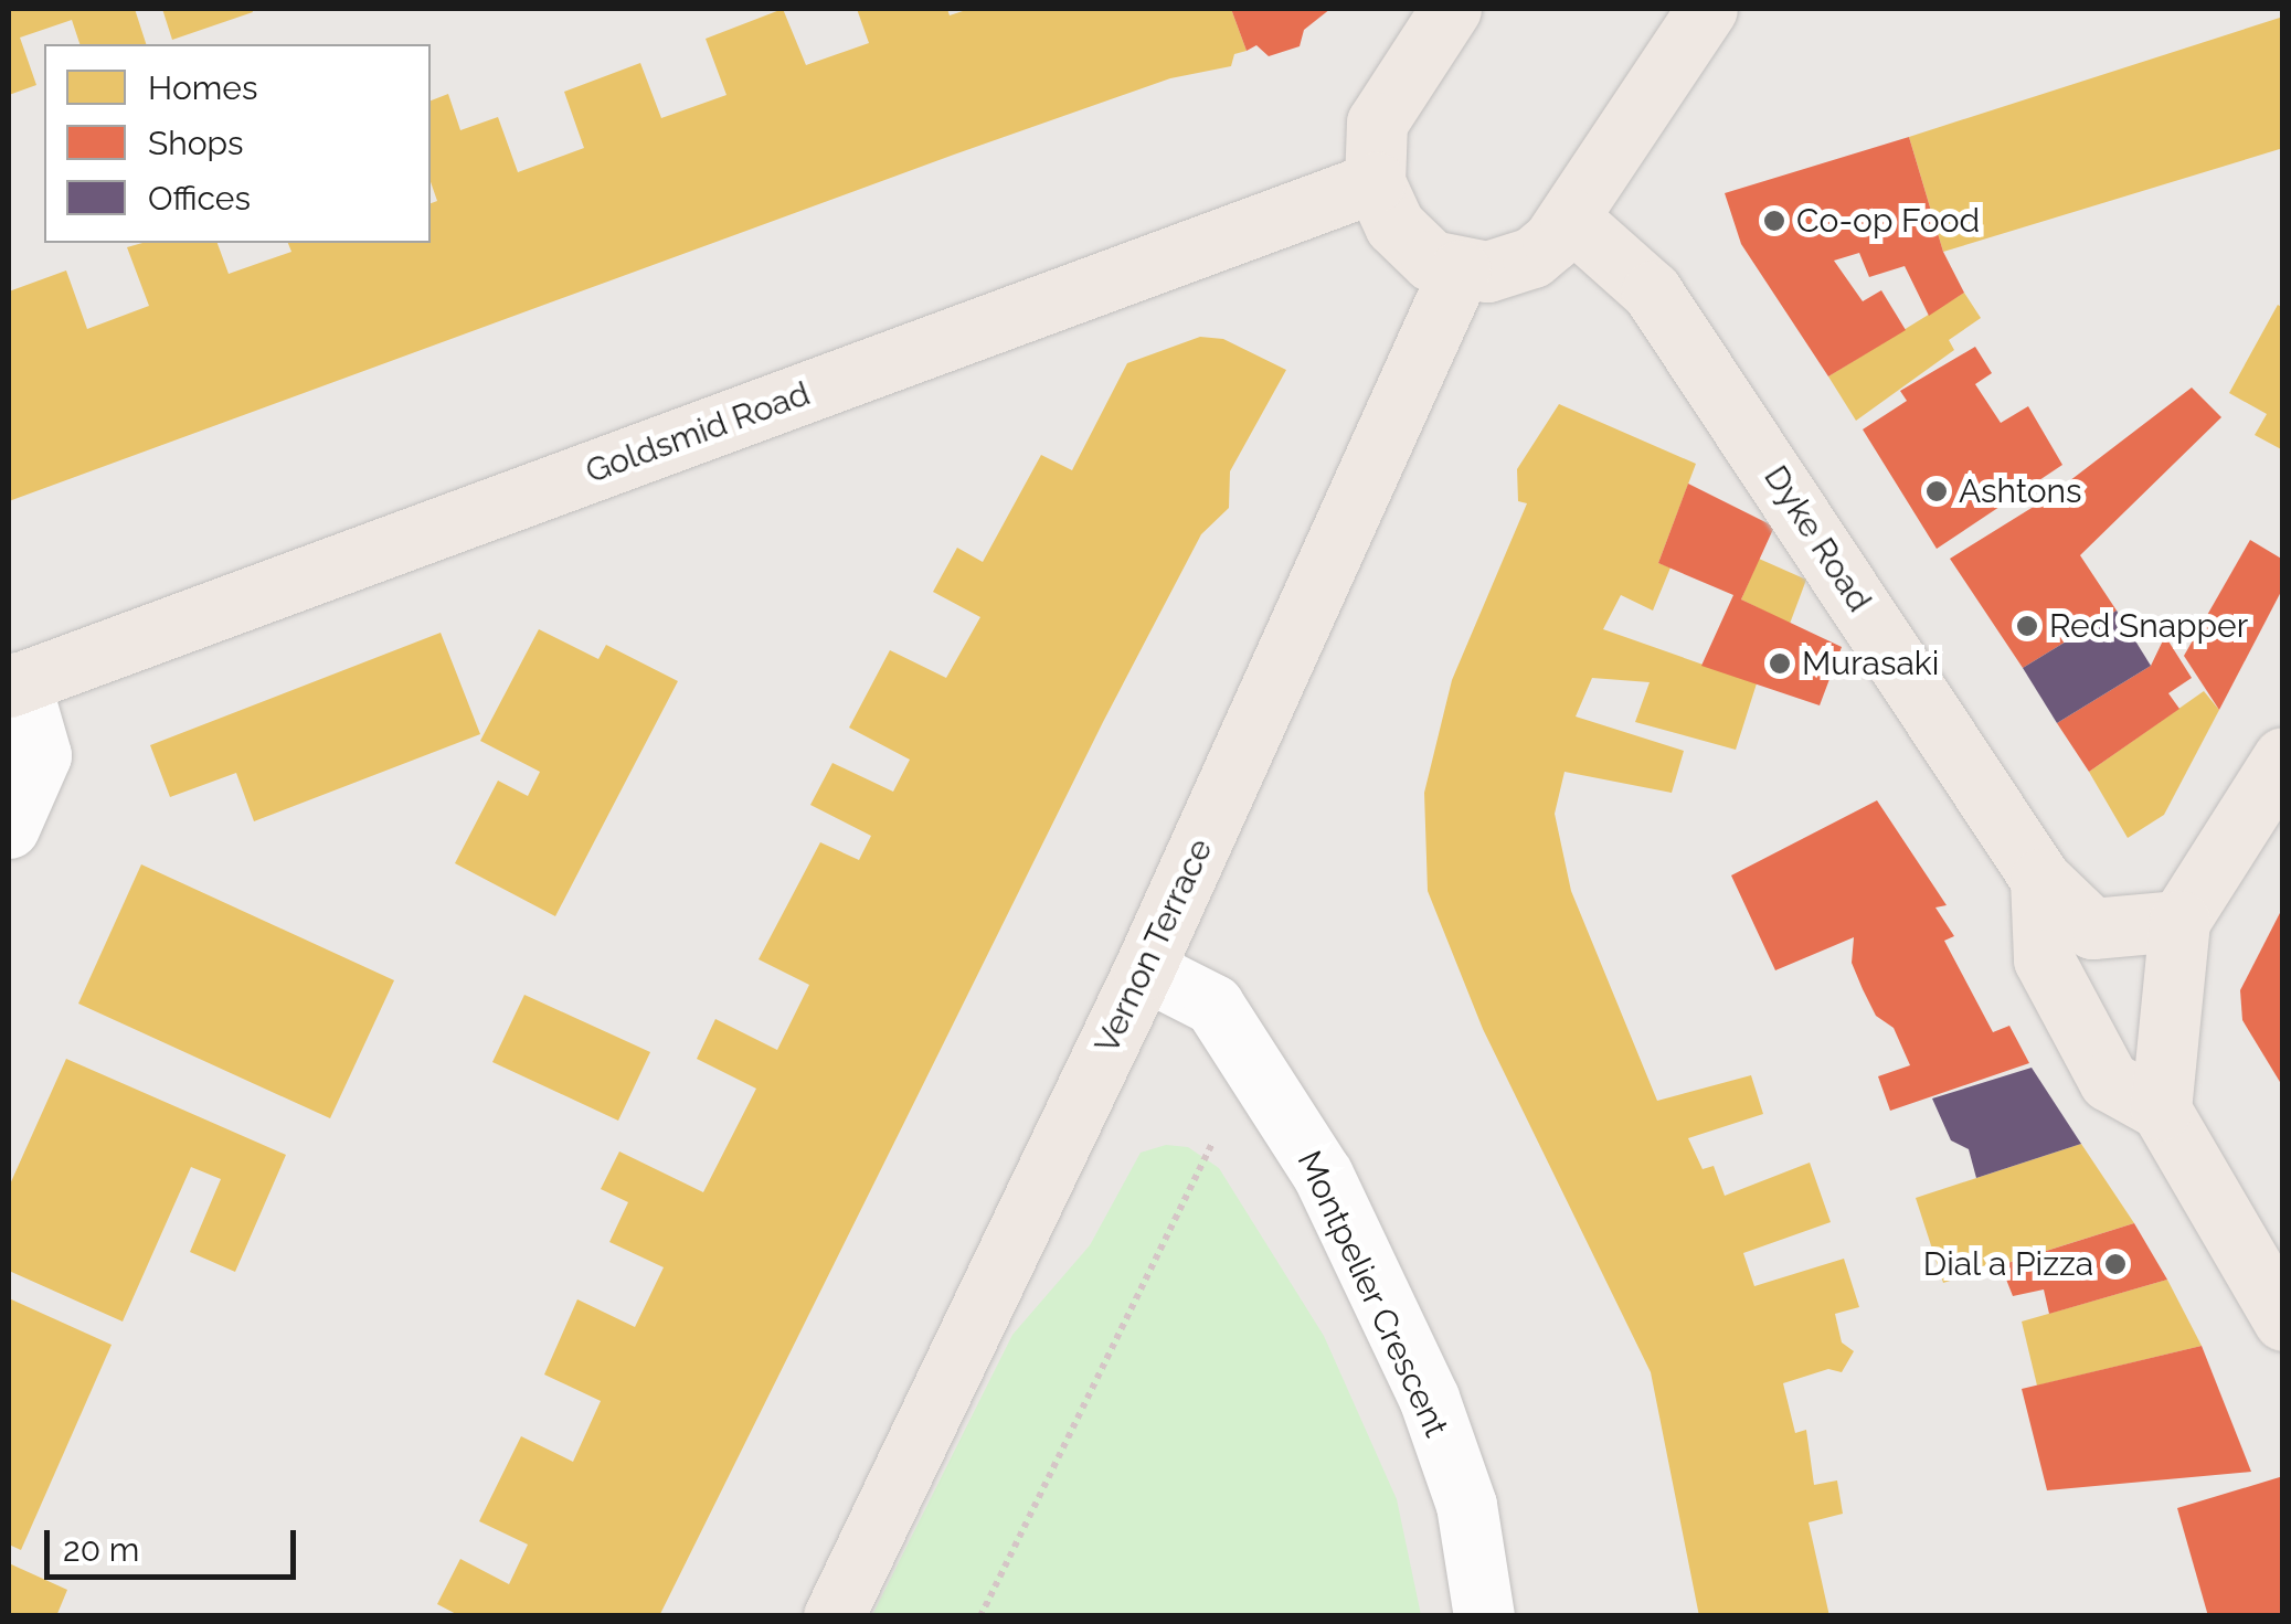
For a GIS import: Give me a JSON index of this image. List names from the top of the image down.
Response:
{
  "streets": {
    "main road": ["Goldsmid Road", "Dyke Road", "Vernon Terrace"],
    "street": ["Montpelier Crescent"]
  },
  "crossings": [
    ["Vernon Terrace", "Montpelier Crescent"]
  ],
  "places": [
    "Co-op Food",
    "Ashtons",
    "Red Snapper",
    "Murasaki",
    "Dial a Pizza"
  ],
  "legend": ["Homes", "Shops", "Offices"],
  "scale_bar": "20 m"
}
